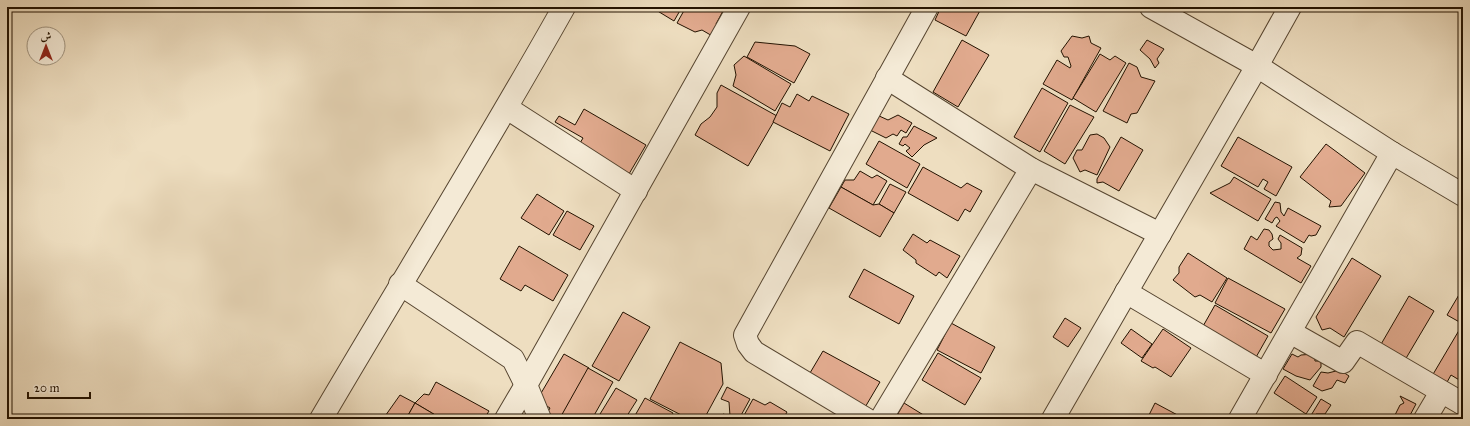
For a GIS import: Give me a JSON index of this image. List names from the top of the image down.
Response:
{
  "scale_bar": "20 m",
  "north": "top"
}
